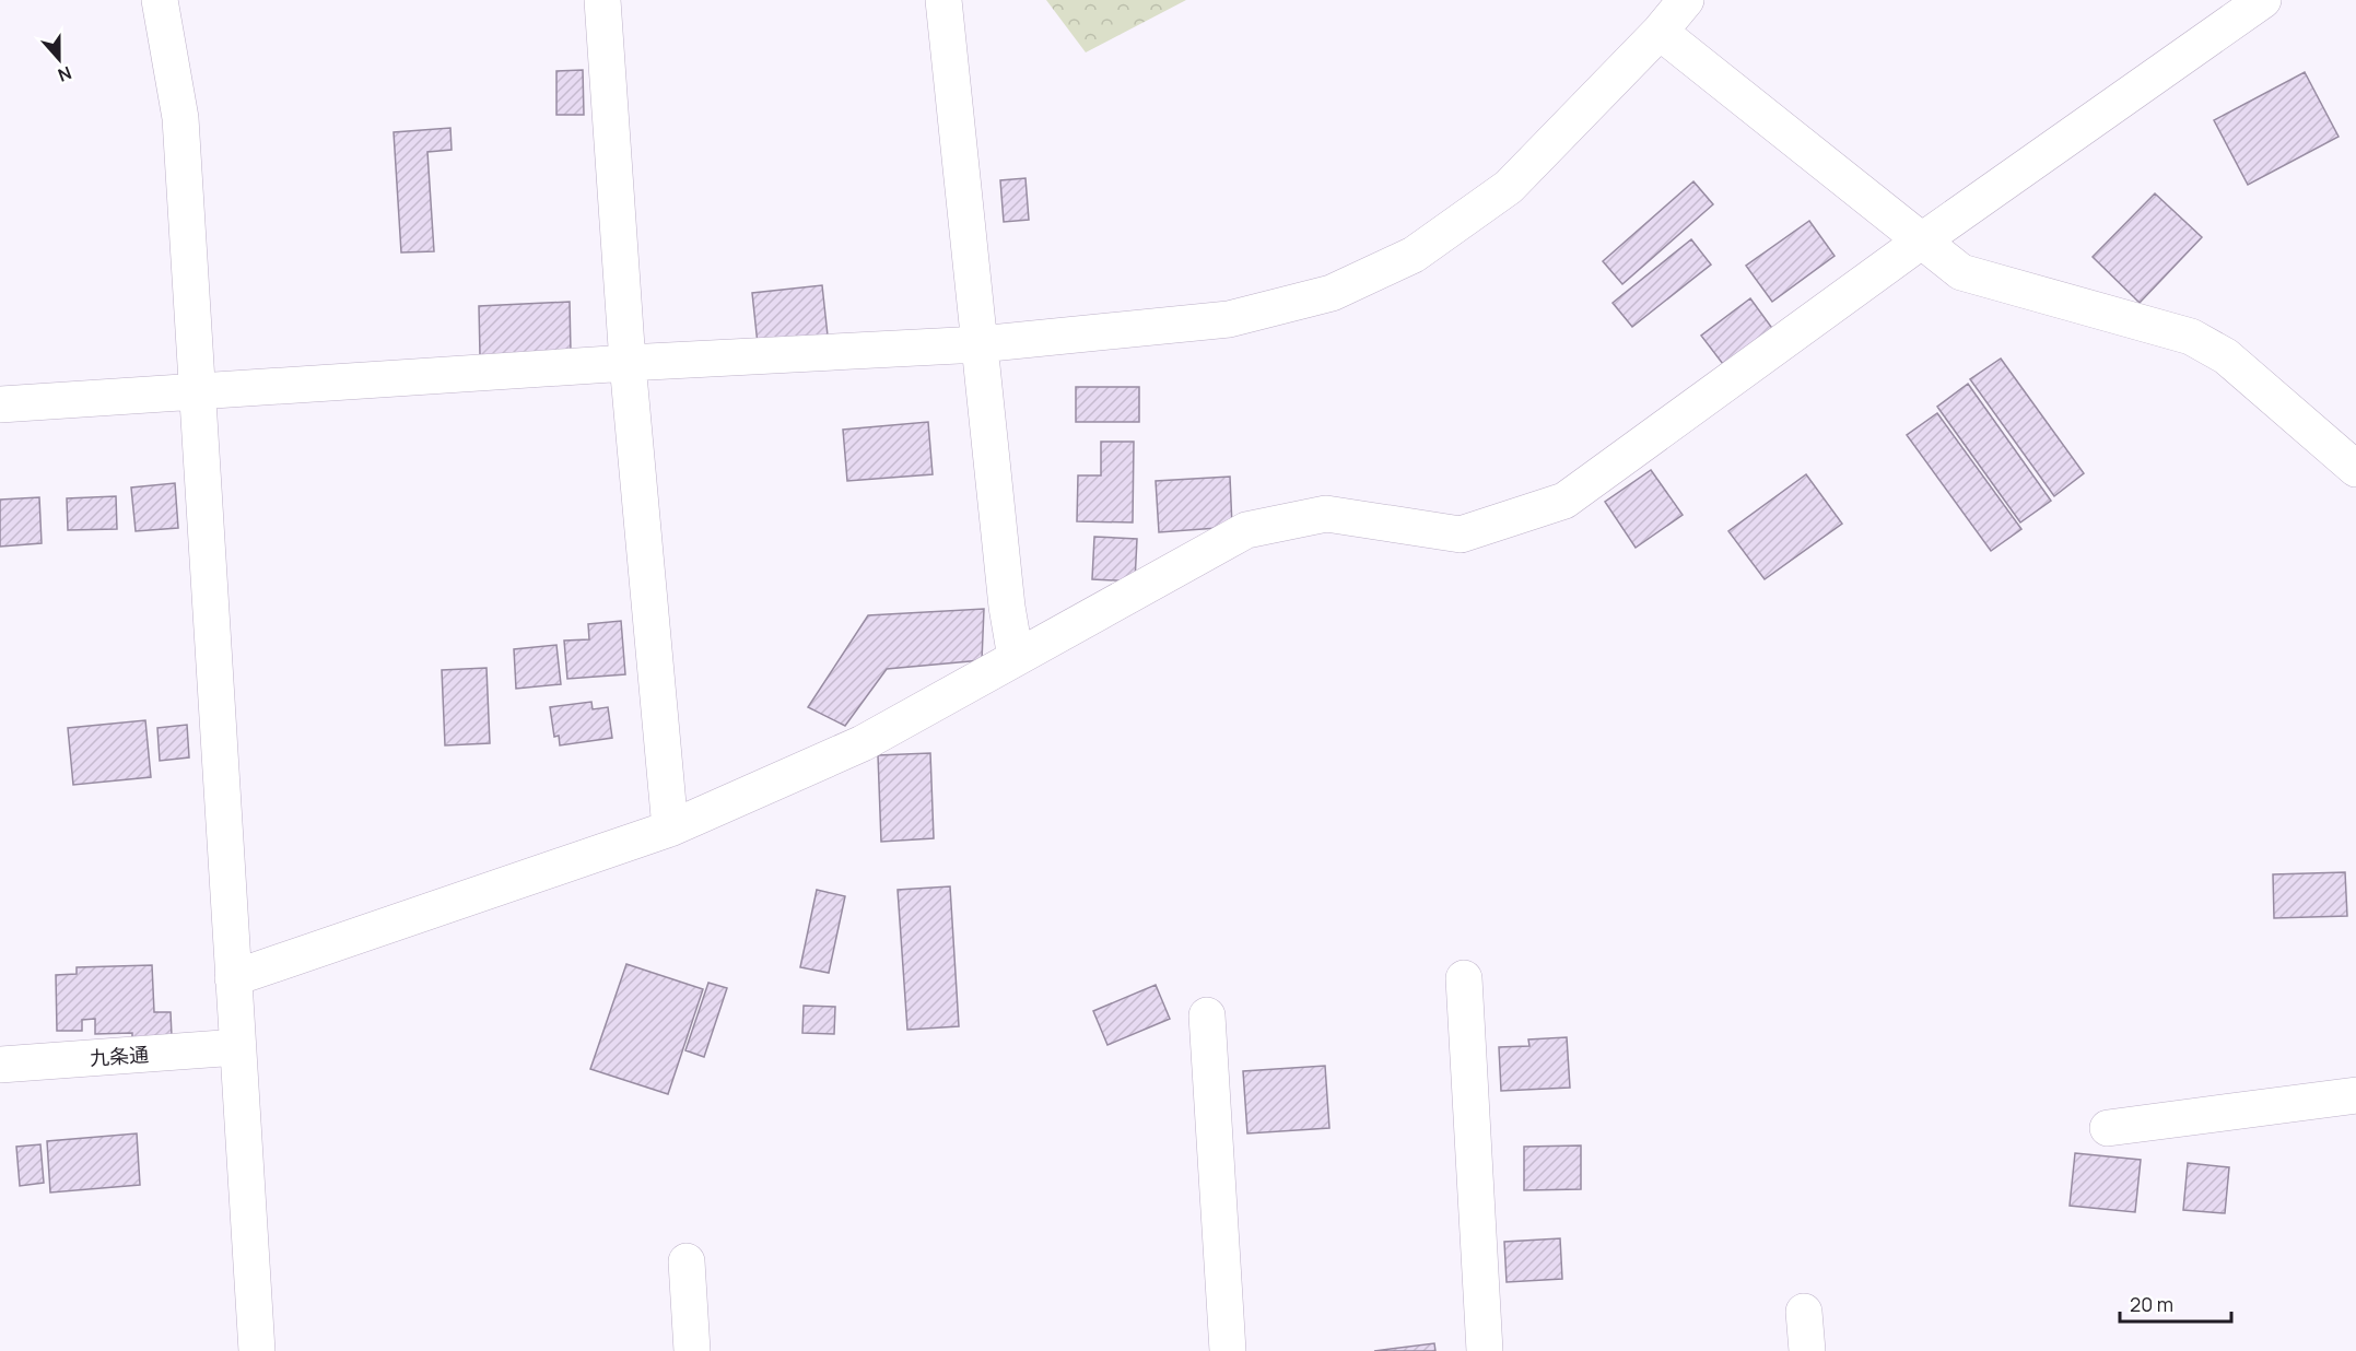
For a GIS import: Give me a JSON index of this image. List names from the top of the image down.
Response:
{
  "streets": {
    "street": ["九条通"]
  },
  "scale_bar": "20 m",
  "north": "bottom"
}
